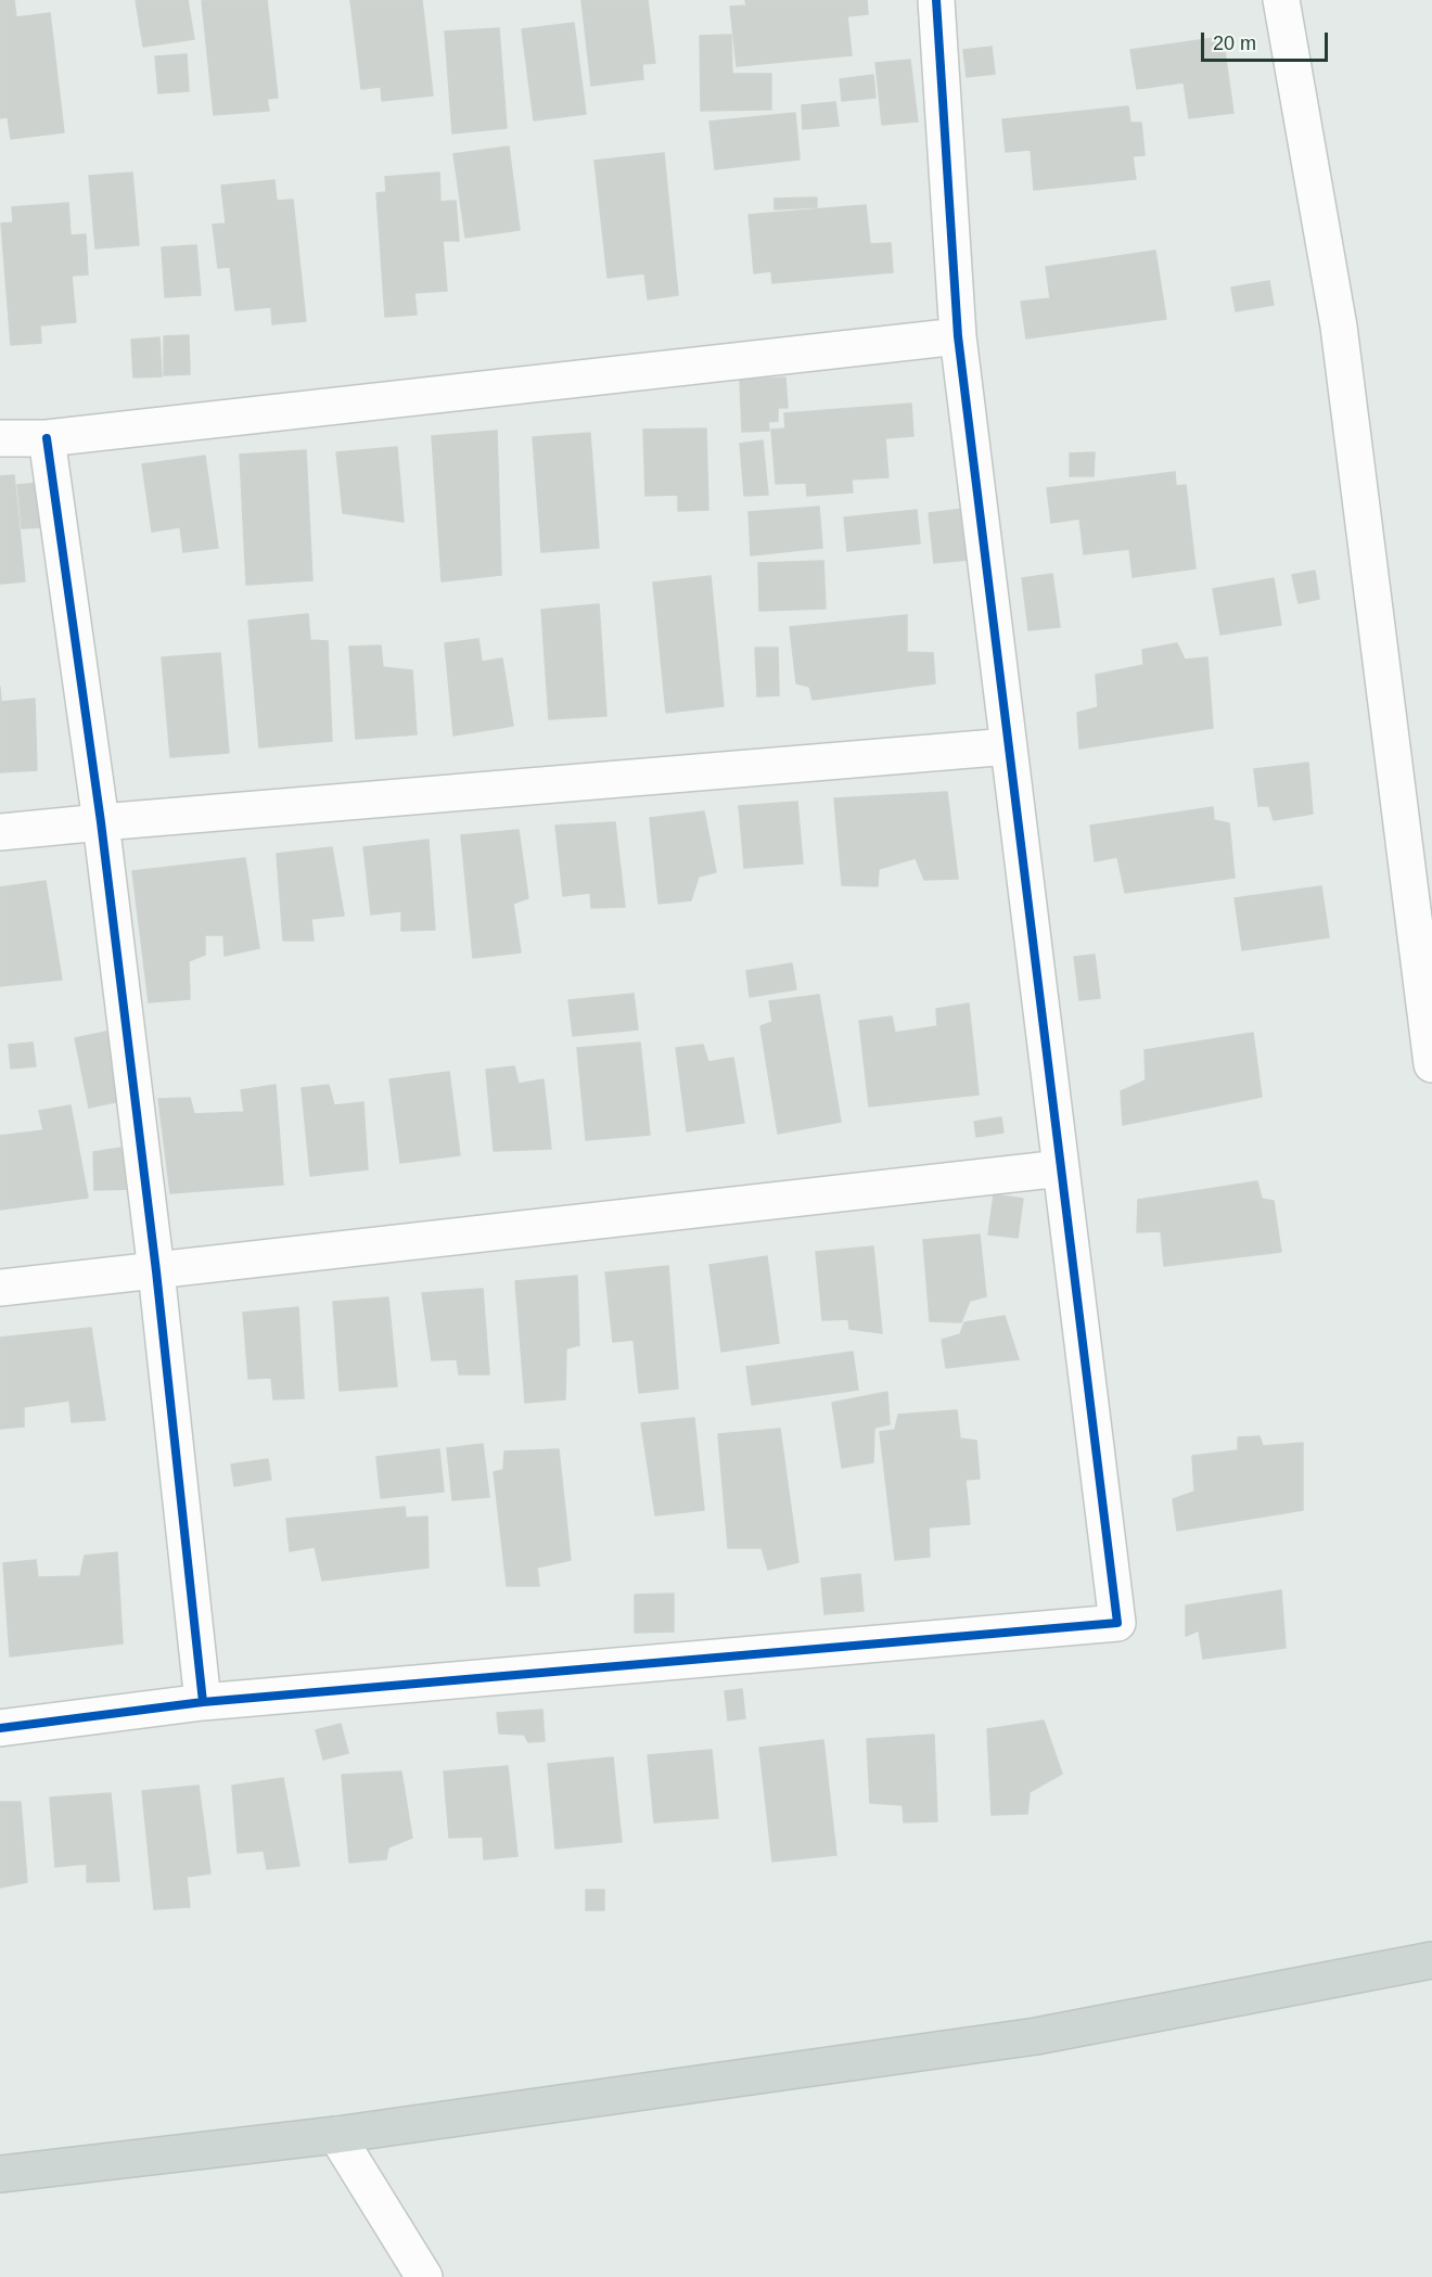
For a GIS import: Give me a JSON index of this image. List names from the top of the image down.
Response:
{
  "scale_bar": "20 m"
}
